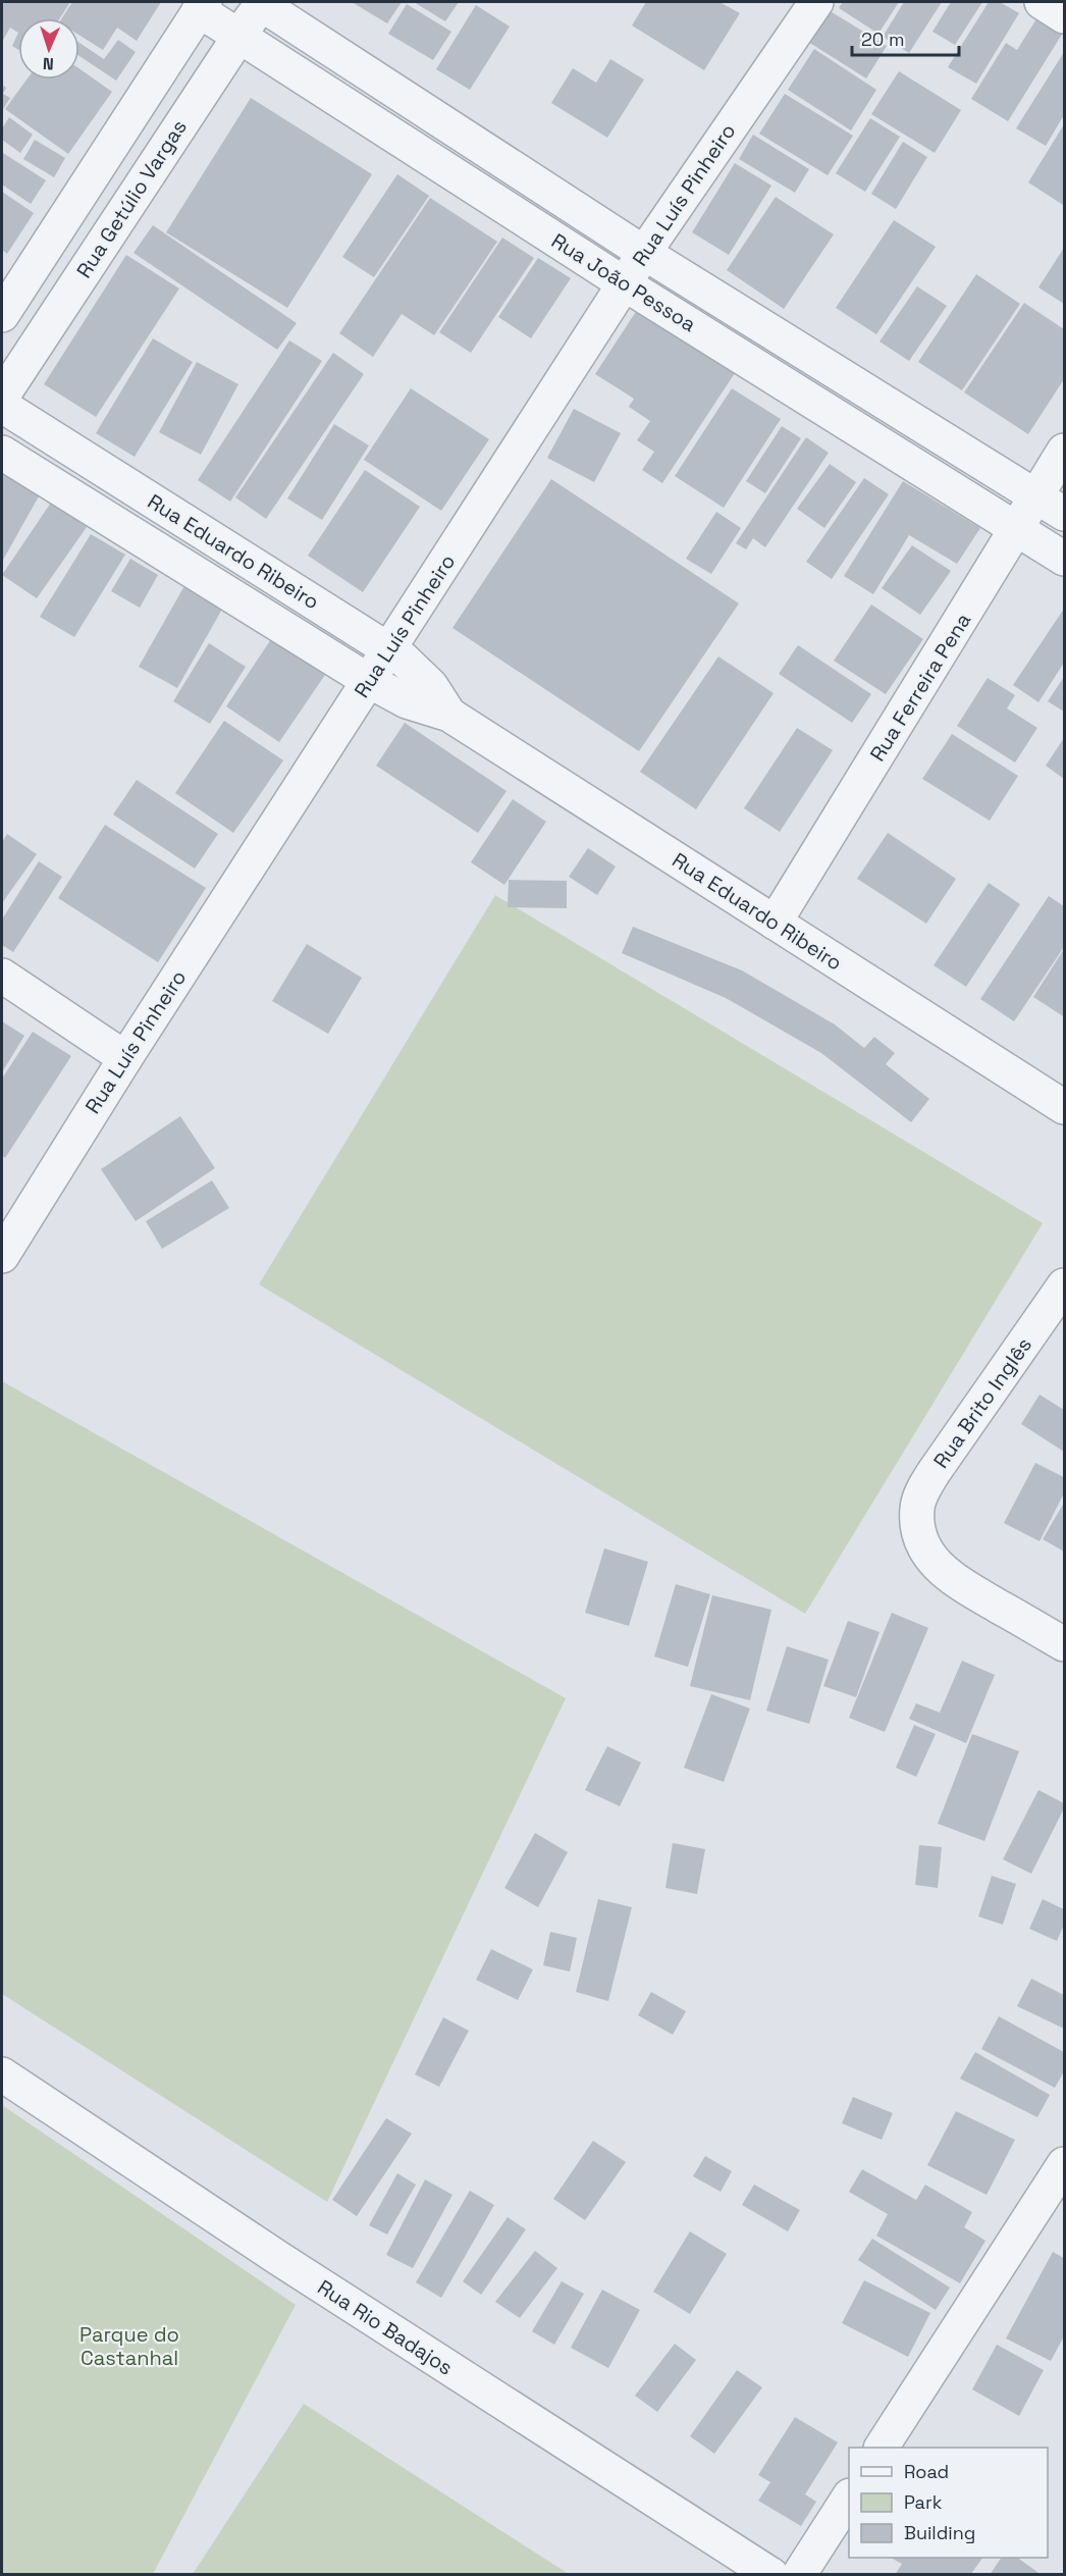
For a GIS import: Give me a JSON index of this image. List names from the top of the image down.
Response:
{
  "streets": {
    "street": [
      "Rua Luís Pinheiro",
      "Rua Getúlio Vargas",
      "Rua João Pessoa",
      "Rua Eduardo Ribeiro",
      "Rua Ferreira Pena",
      "Rua Brito Inglês",
      "Rua Rio Badajos"
    ]
  },
  "crossings": [
    ["Rua Luís Pinheiro", "Rua João Pessoa"],
    ["Rua Luís Pinheiro", "Rua Eduardo Ribeiro"],
    ["Rua Getúlio Vargas", "Rua João Pessoa"],
    ["Rua João Pessoa", "Rua Ferreira Pena"],
    ["Rua Eduardo Ribeiro", "Rua Ferreira Pena"]
  ],
  "parks": ["Parque do Castanhal"],
  "legend": ["Road", "Park", "Building"],
  "scale_bar": "20 m",
  "north": "bottom"
}
